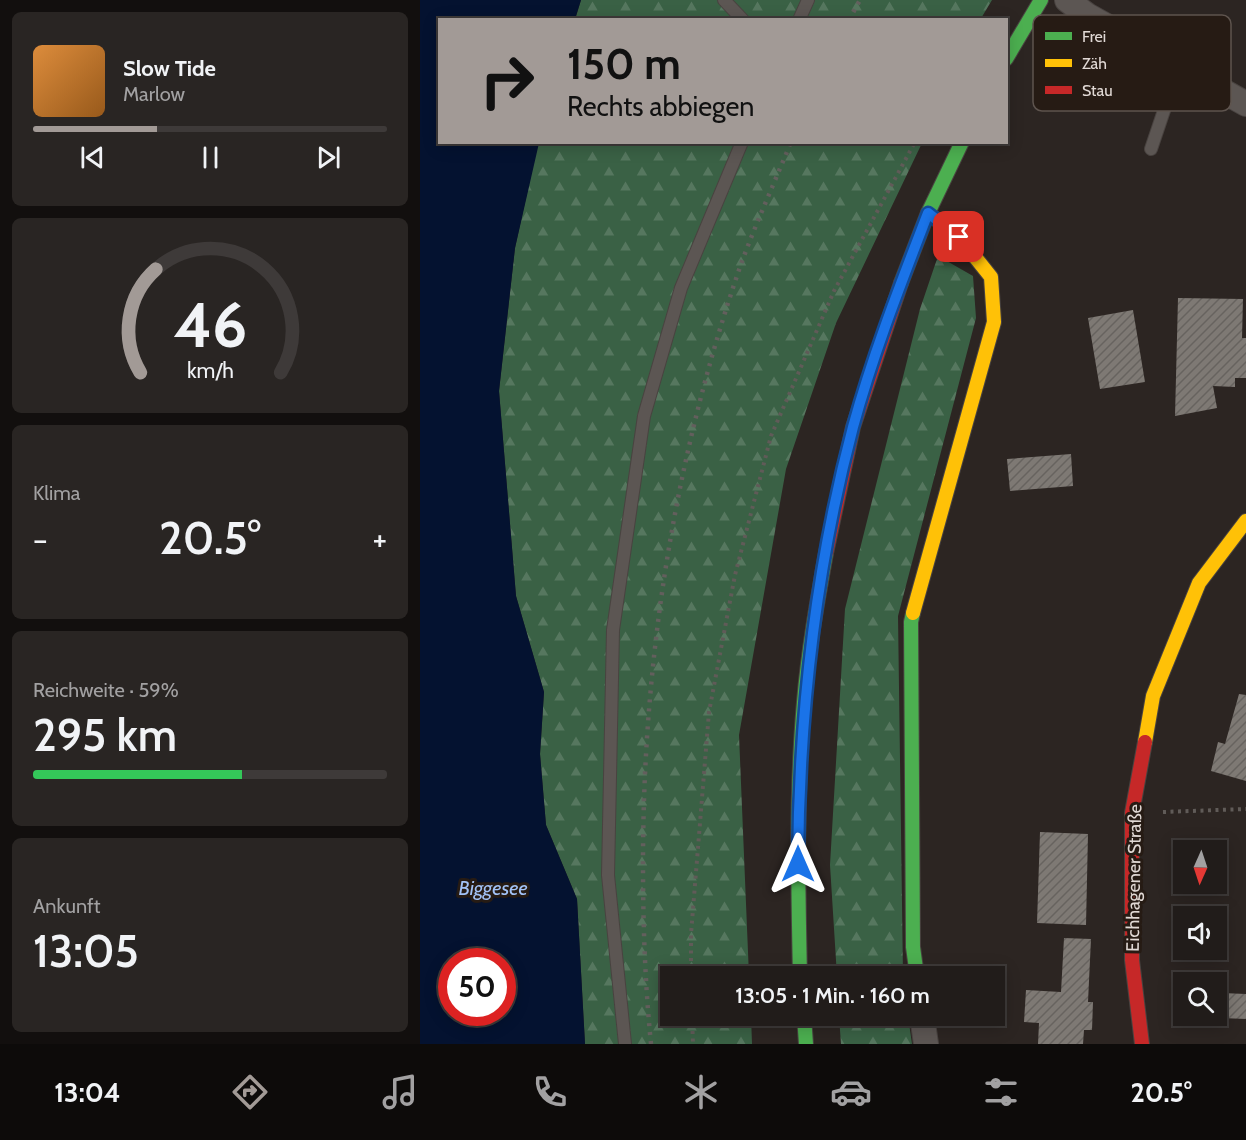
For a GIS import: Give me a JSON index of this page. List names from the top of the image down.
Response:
{
  "streets": {
    "street": ["Eichhagener Straße"]
  },
  "water": ["Biggesee"],
  "legend": ["Frei", "Zäh", "Stau"],
  "north": "bottom",
  "page": {
    "turn": ["150 m", "Rechts abbiegen"],
    "song": ["Slow Tide", "Marlow"],
    "tile": [
      "Klima",
      ["Reichweite · 59%", "295 km"],
      ["Ankunft", "13:05"]
    ],
    "heat": ["−", "20.5°", "+"],
    "limit": "50",
    "trip": "13:05 · 1 Min. · 160 m",
    "tabs": ["13:04", "20.5°"],
    "gauge": ["46", "km/h"]
  }
}
